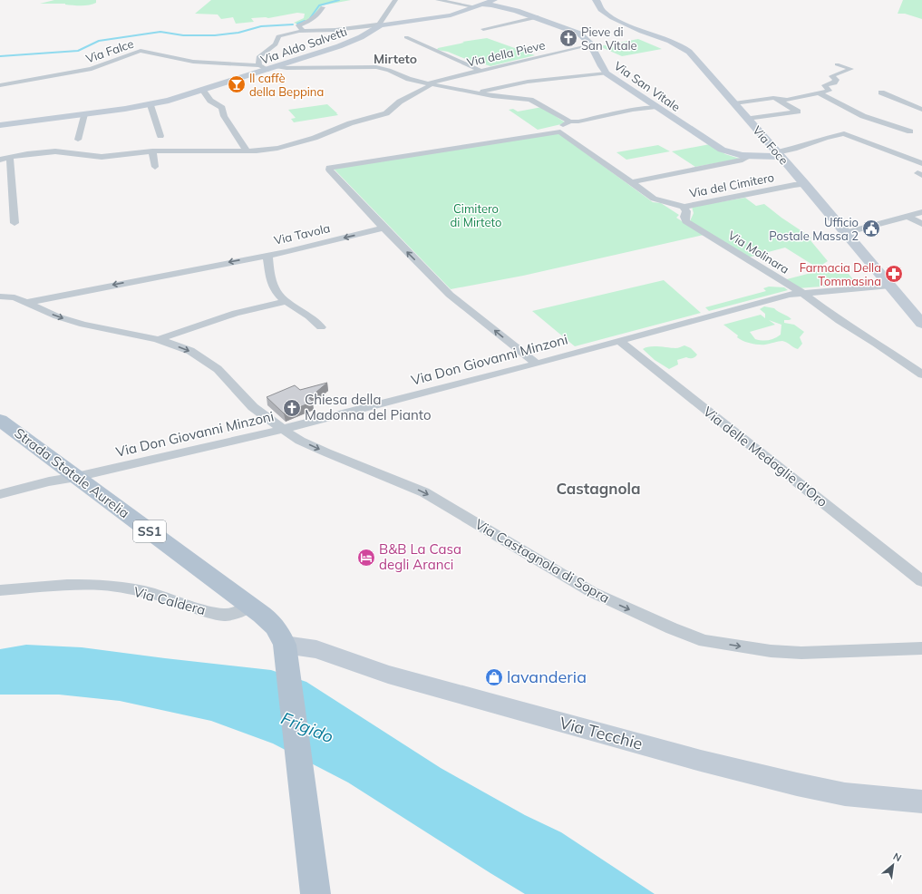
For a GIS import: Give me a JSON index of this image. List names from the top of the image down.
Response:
{
  "streets": {
    "main road": ["Strada Statale Aurelia", "SS1"],
    "street": [
      "Via Aldo Salvetti",
      "Via Falce",
      "Via della Pieve",
      "Via San Vitale",
      "Via Foce",
      "Via del Cimitero",
      "Via Tavola",
      "Via Molinara",
      "Via Don Giovanni Minzoni",
      "Via delle Medaglie d'Oro",
      "Via Castagnola di Sopra",
      "Via Caldera",
      "Via Tecchie"
    ]
  },
  "crossings": [
    ["Via Aldo Salvetti", "Via Falce"],
    ["Via Aldo Salvetti", "Via San Vitale"],
    ["Via della Pieve", "Via San Vitale"],
    ["Via San Vitale", "Via Foce"],
    ["Via Foce", "Via del Cimitero"],
    ["Via Foce", "Via Don Giovanni Minzoni"],
    ["Via del Cimitero", "Via Molinara"],
    ["Via Tavola", "Via Castagnola di Sopra"],
    ["Via Molinara", "Via Don Giovanni Minzoni"],
    ["Via Don Giovanni Minzoni", "Via delle Medaglie d'Oro"],
    ["Via Don Giovanni Minzoni", "Strada Statale Aurelia"],
    ["Via Don Giovanni Minzoni", "Via Castagnola di Sopra"],
    ["Strada Statale Aurelia", "Via Caldera"],
    ["Strada Statale Aurelia", "Via Tecchie"]
  ],
  "one_way": ["Via Castagnola di Sopra"],
  "districts": ["Mirteto", "Castagnola"],
  "water": ["Frigido"],
  "parks": ["Cimitero di Mirteto"],
  "places": {
    "church": ["Pieve di San Vitale", "Chiesa della Madonna del Pianto"],
    "bar": ["Il caffè della Beppina"],
    "public building": ["Ufficio Postale Massa 2"],
    "pharmacy": ["Farmacia Della Tommasina"],
    "hotel": ["B&B La Casa degli Aranci"],
    "shop": ["lavanderia"]
  },
  "north": "top right"
}
